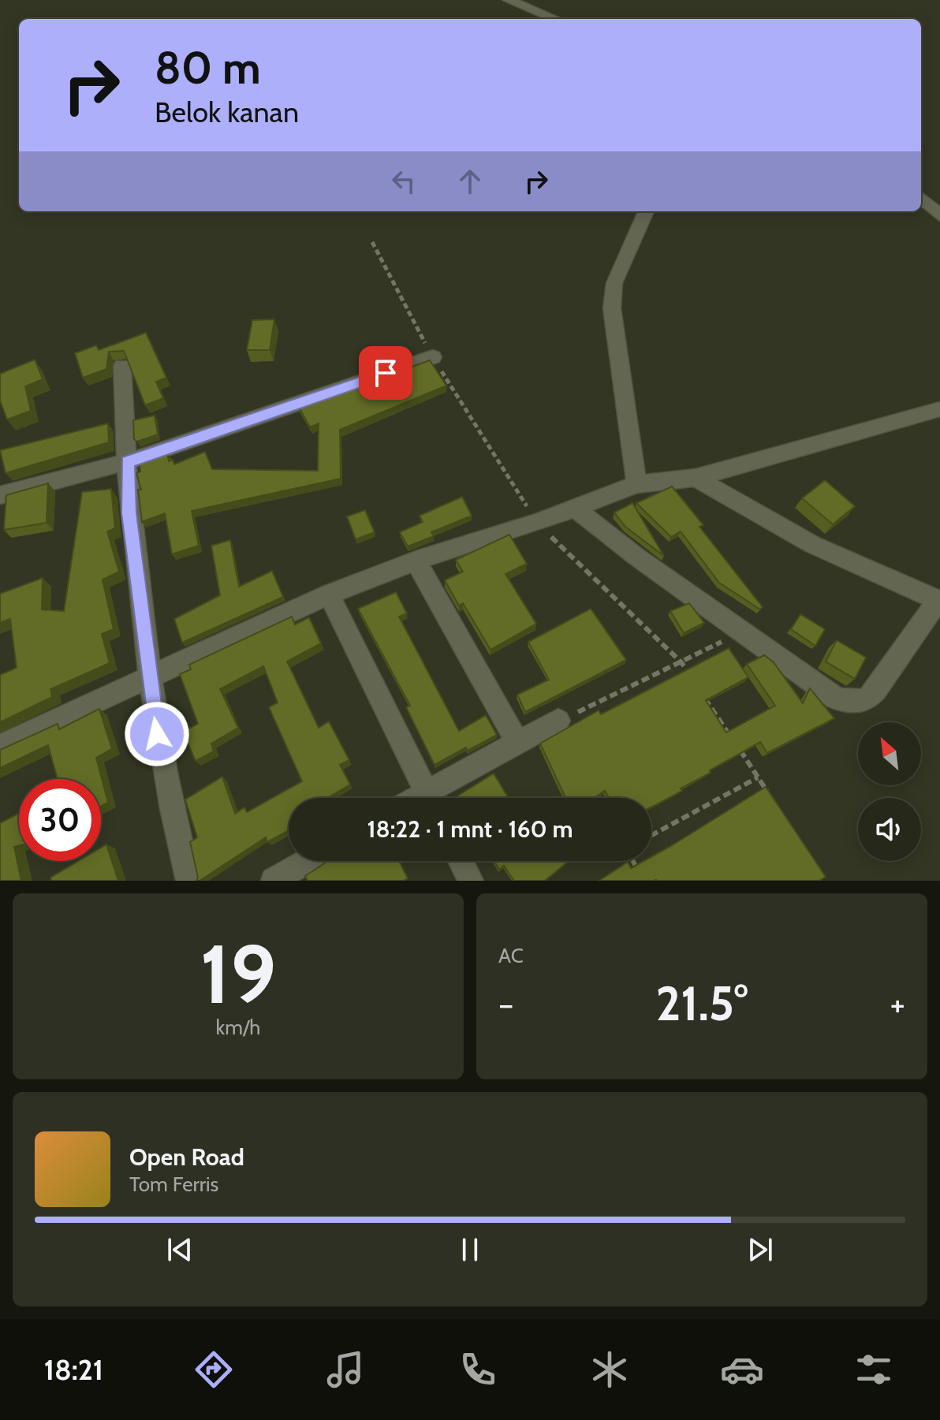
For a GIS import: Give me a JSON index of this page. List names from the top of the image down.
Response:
{
  "north": "top left",
  "page": {
    "turn": ["80 m", "Belok kanan"],
    "limit": "30",
    "trip": "18:22 · 1 mnt · 160 m",
    "tile": [
      ["19", "km/h"],
      "AC"
    ],
    "heat": ["−", "21.5°", "+"],
    "song": ["Open Road", "Tom Ferris"],
    "tabs": "18:21"
  }
}
